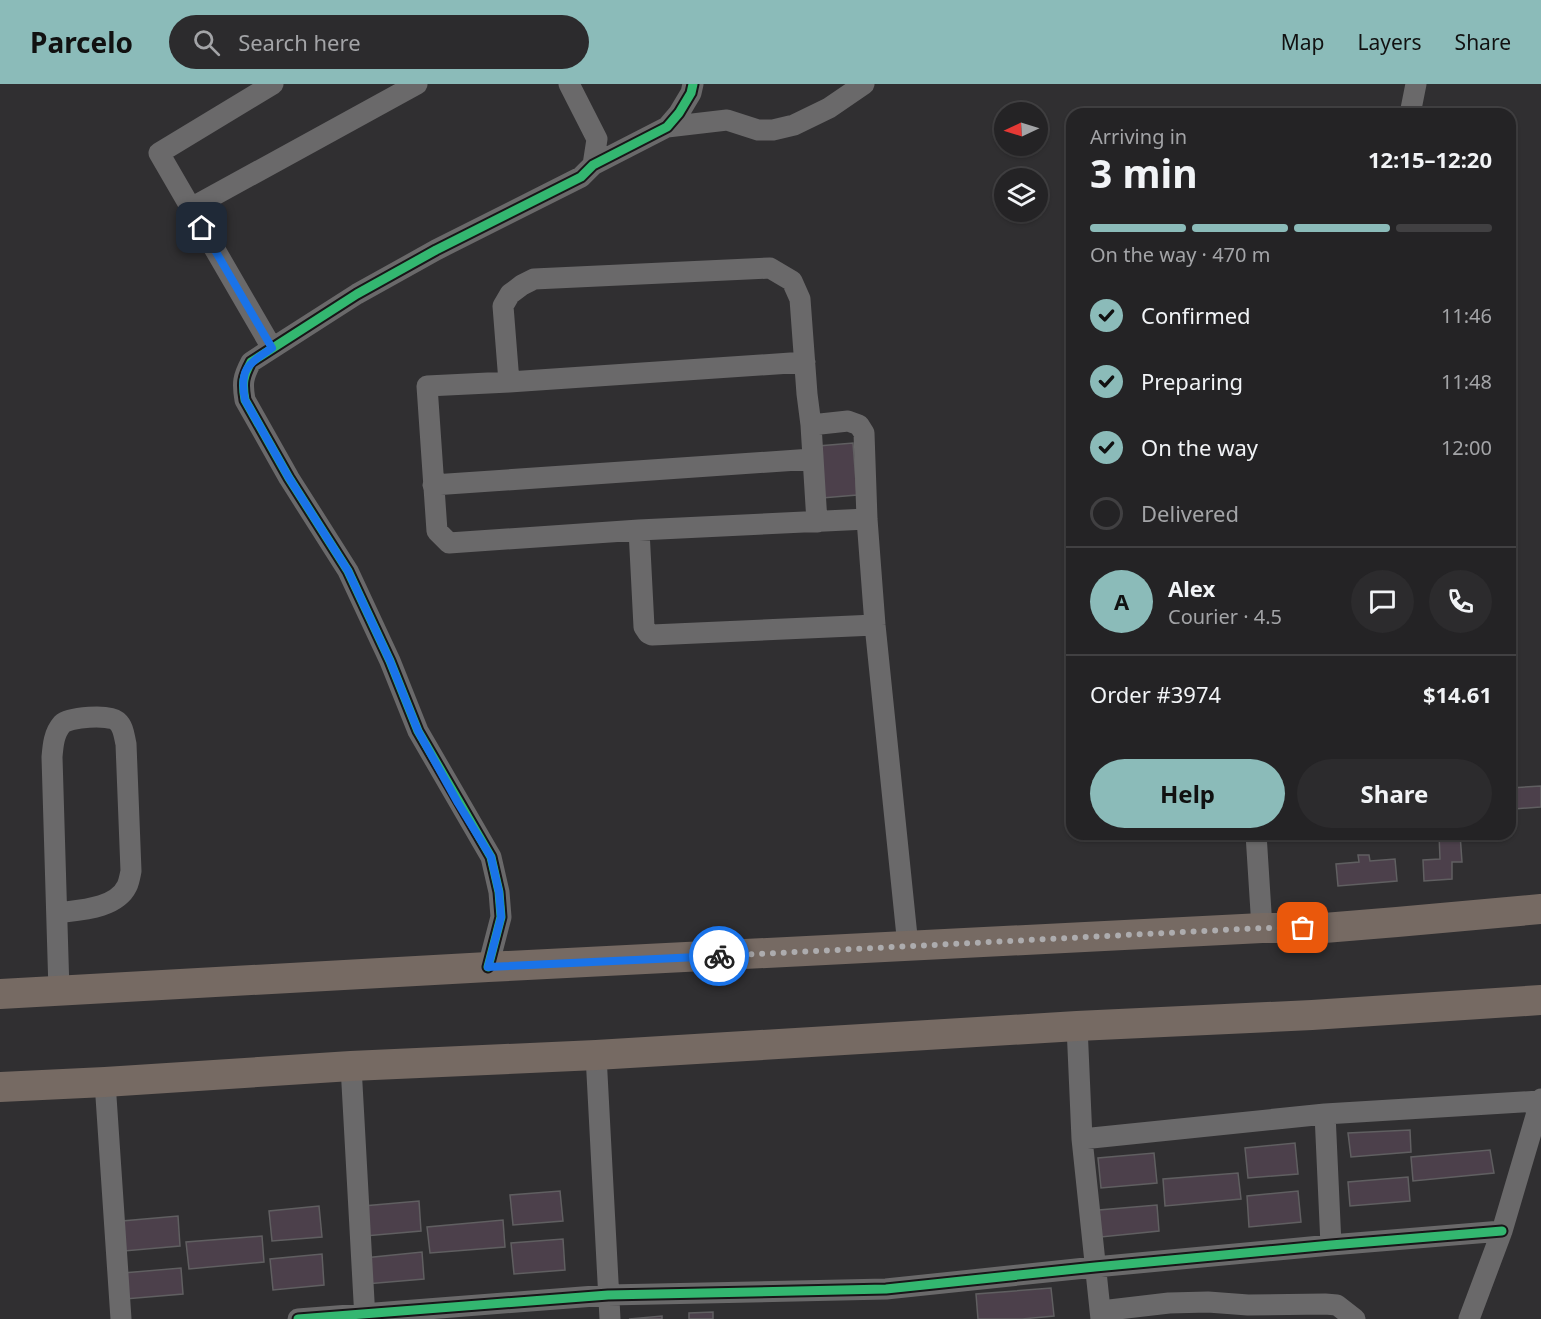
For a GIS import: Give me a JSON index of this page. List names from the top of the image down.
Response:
{
  "north": "left",
  "page": {
    "header": "Parcelo",
    "search": "Search here",
    "nav": ["Map", "Layers", "Share"],
    "heading": ["3 min", "Arriving in", "12:15–12:20"],
    "panel": [
      "Alex",
      "Courier · 4.5",
      "Order #3974",
      "$14.61"
    ],
    "bar": "On the way · 470 m",
    "list": [
      ["Confirmed", "11:46"],
      ["Preparing", "11:48"],
      ["On the way", "12:00"],
      "Delivered"
    ],
    "round": "A",
    "buttons": ["Help", "Share"]
  }
}
